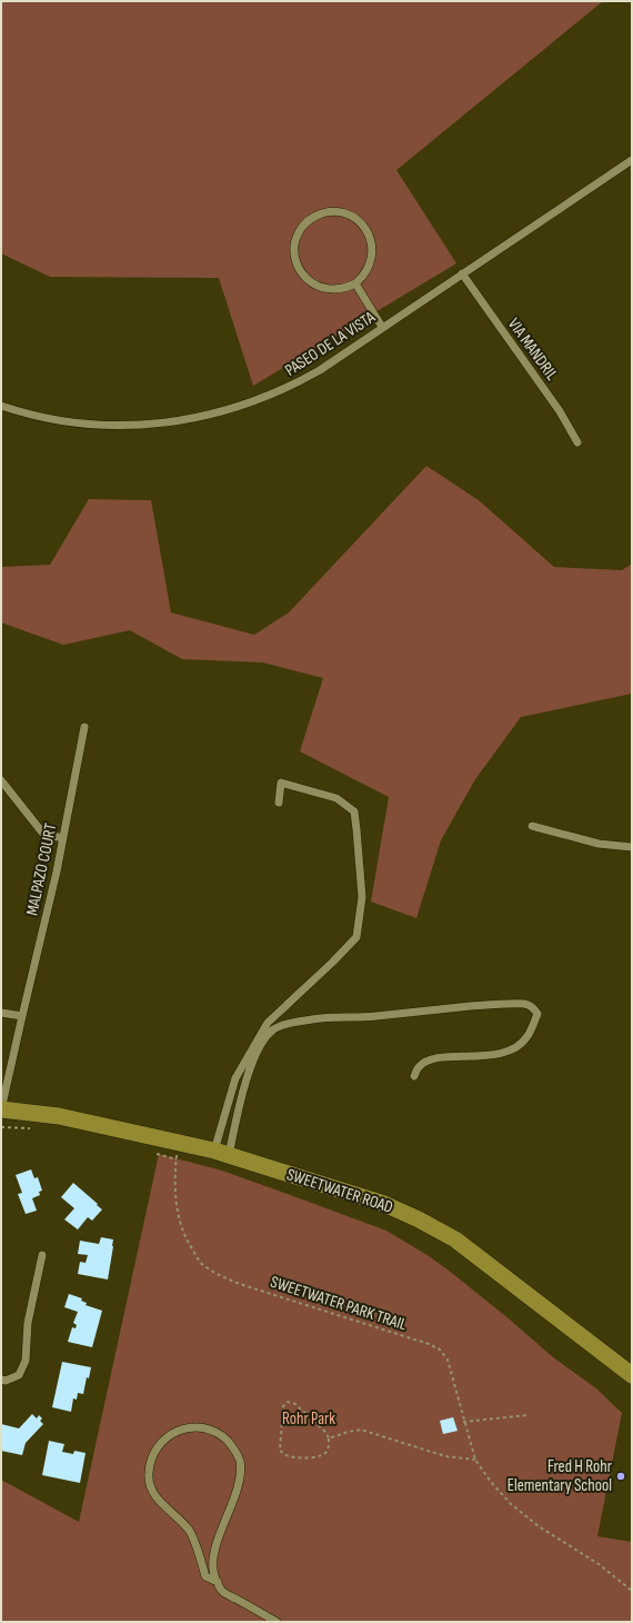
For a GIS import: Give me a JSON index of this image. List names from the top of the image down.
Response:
{
  "streets": {
    "main road": ["SWEETWATER ROAD"],
    "street": ["PASEO DE LA VISTA", "VIA MANDRIL", "MALPAZO COURT"],
    "path": ["SWEETWATER PARK TRAIL"]
  },
  "crossings": [
    ["PASEO DE LA VISTA", "VIA MANDRIL"],
    ["MALPAZO COURT", "SWEETWATER ROAD"]
  ],
  "parks": ["Rohr Park"],
  "places": ["Fred H Rohr Elementary School"]
}
